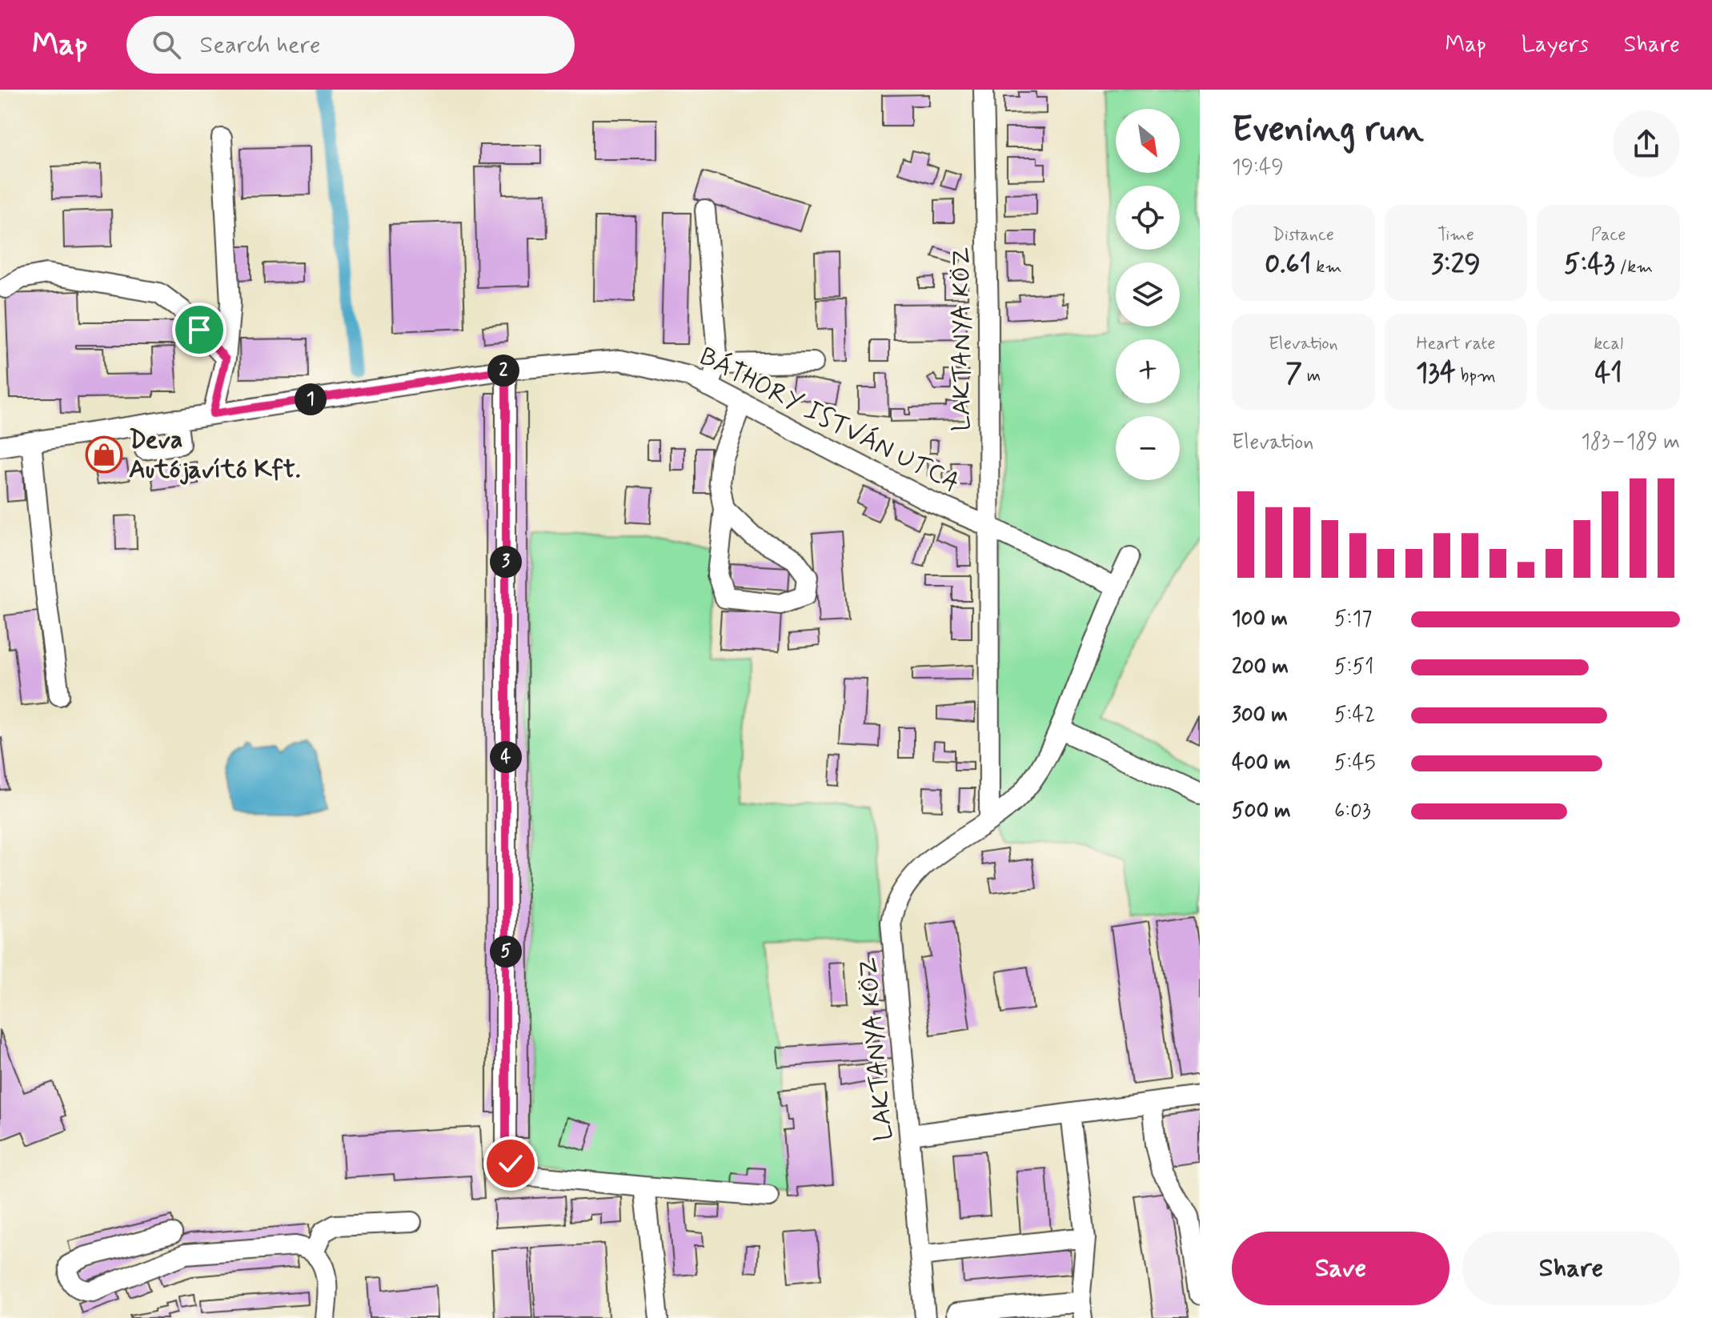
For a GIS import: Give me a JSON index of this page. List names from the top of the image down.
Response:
{
  "streets": {
    "street": ["LAKTANYA KÖZ", "BÁTHORY ISTVÁN UTCA"]
  },
  "crossings": [
    ["LAKTANYA KÖZ", "BÁTHORY ISTVÁN UTCA"]
  ],
  "places": {
    "shop": ["Deva Autójavító Kft."]
  },
  "north": "bottom right",
  "page": {
    "header": "Map",
    "search": "Search here",
    "nav": ["Map", "Layers", "Share"],
    "heading": ["Evening run", "19:49"],
    "map_buttons": ["+", "−"],
    "stats": [
      ["Distance", "0.61 km"],
      ["Time", "3:29"],
      ["Pace", "5:43 /km"],
      ["Elevation", "7 m"],
      ["Heart rate", "134 bpm"],
      ["kcal", "41"]
    ],
    "pins": [
      "2",
      "1",
      "3",
      "4",
      "5"
    ],
    "chart": ["Elevation", "183–189 m"],
    "list": [
      {
        "name": "100 m",
        "note": "5:17"
      },
      {
        "name": "200 m",
        "note": "5:51"
      },
      {
        "name": "300 m",
        "note": "5:42"
      },
      {
        "name": "400 m",
        "note": "5:45"
      },
      {
        "name": "500 m",
        "note": "6:03"
      }
    ],
    "buttons": ["Save", "Share"]
  }
}
